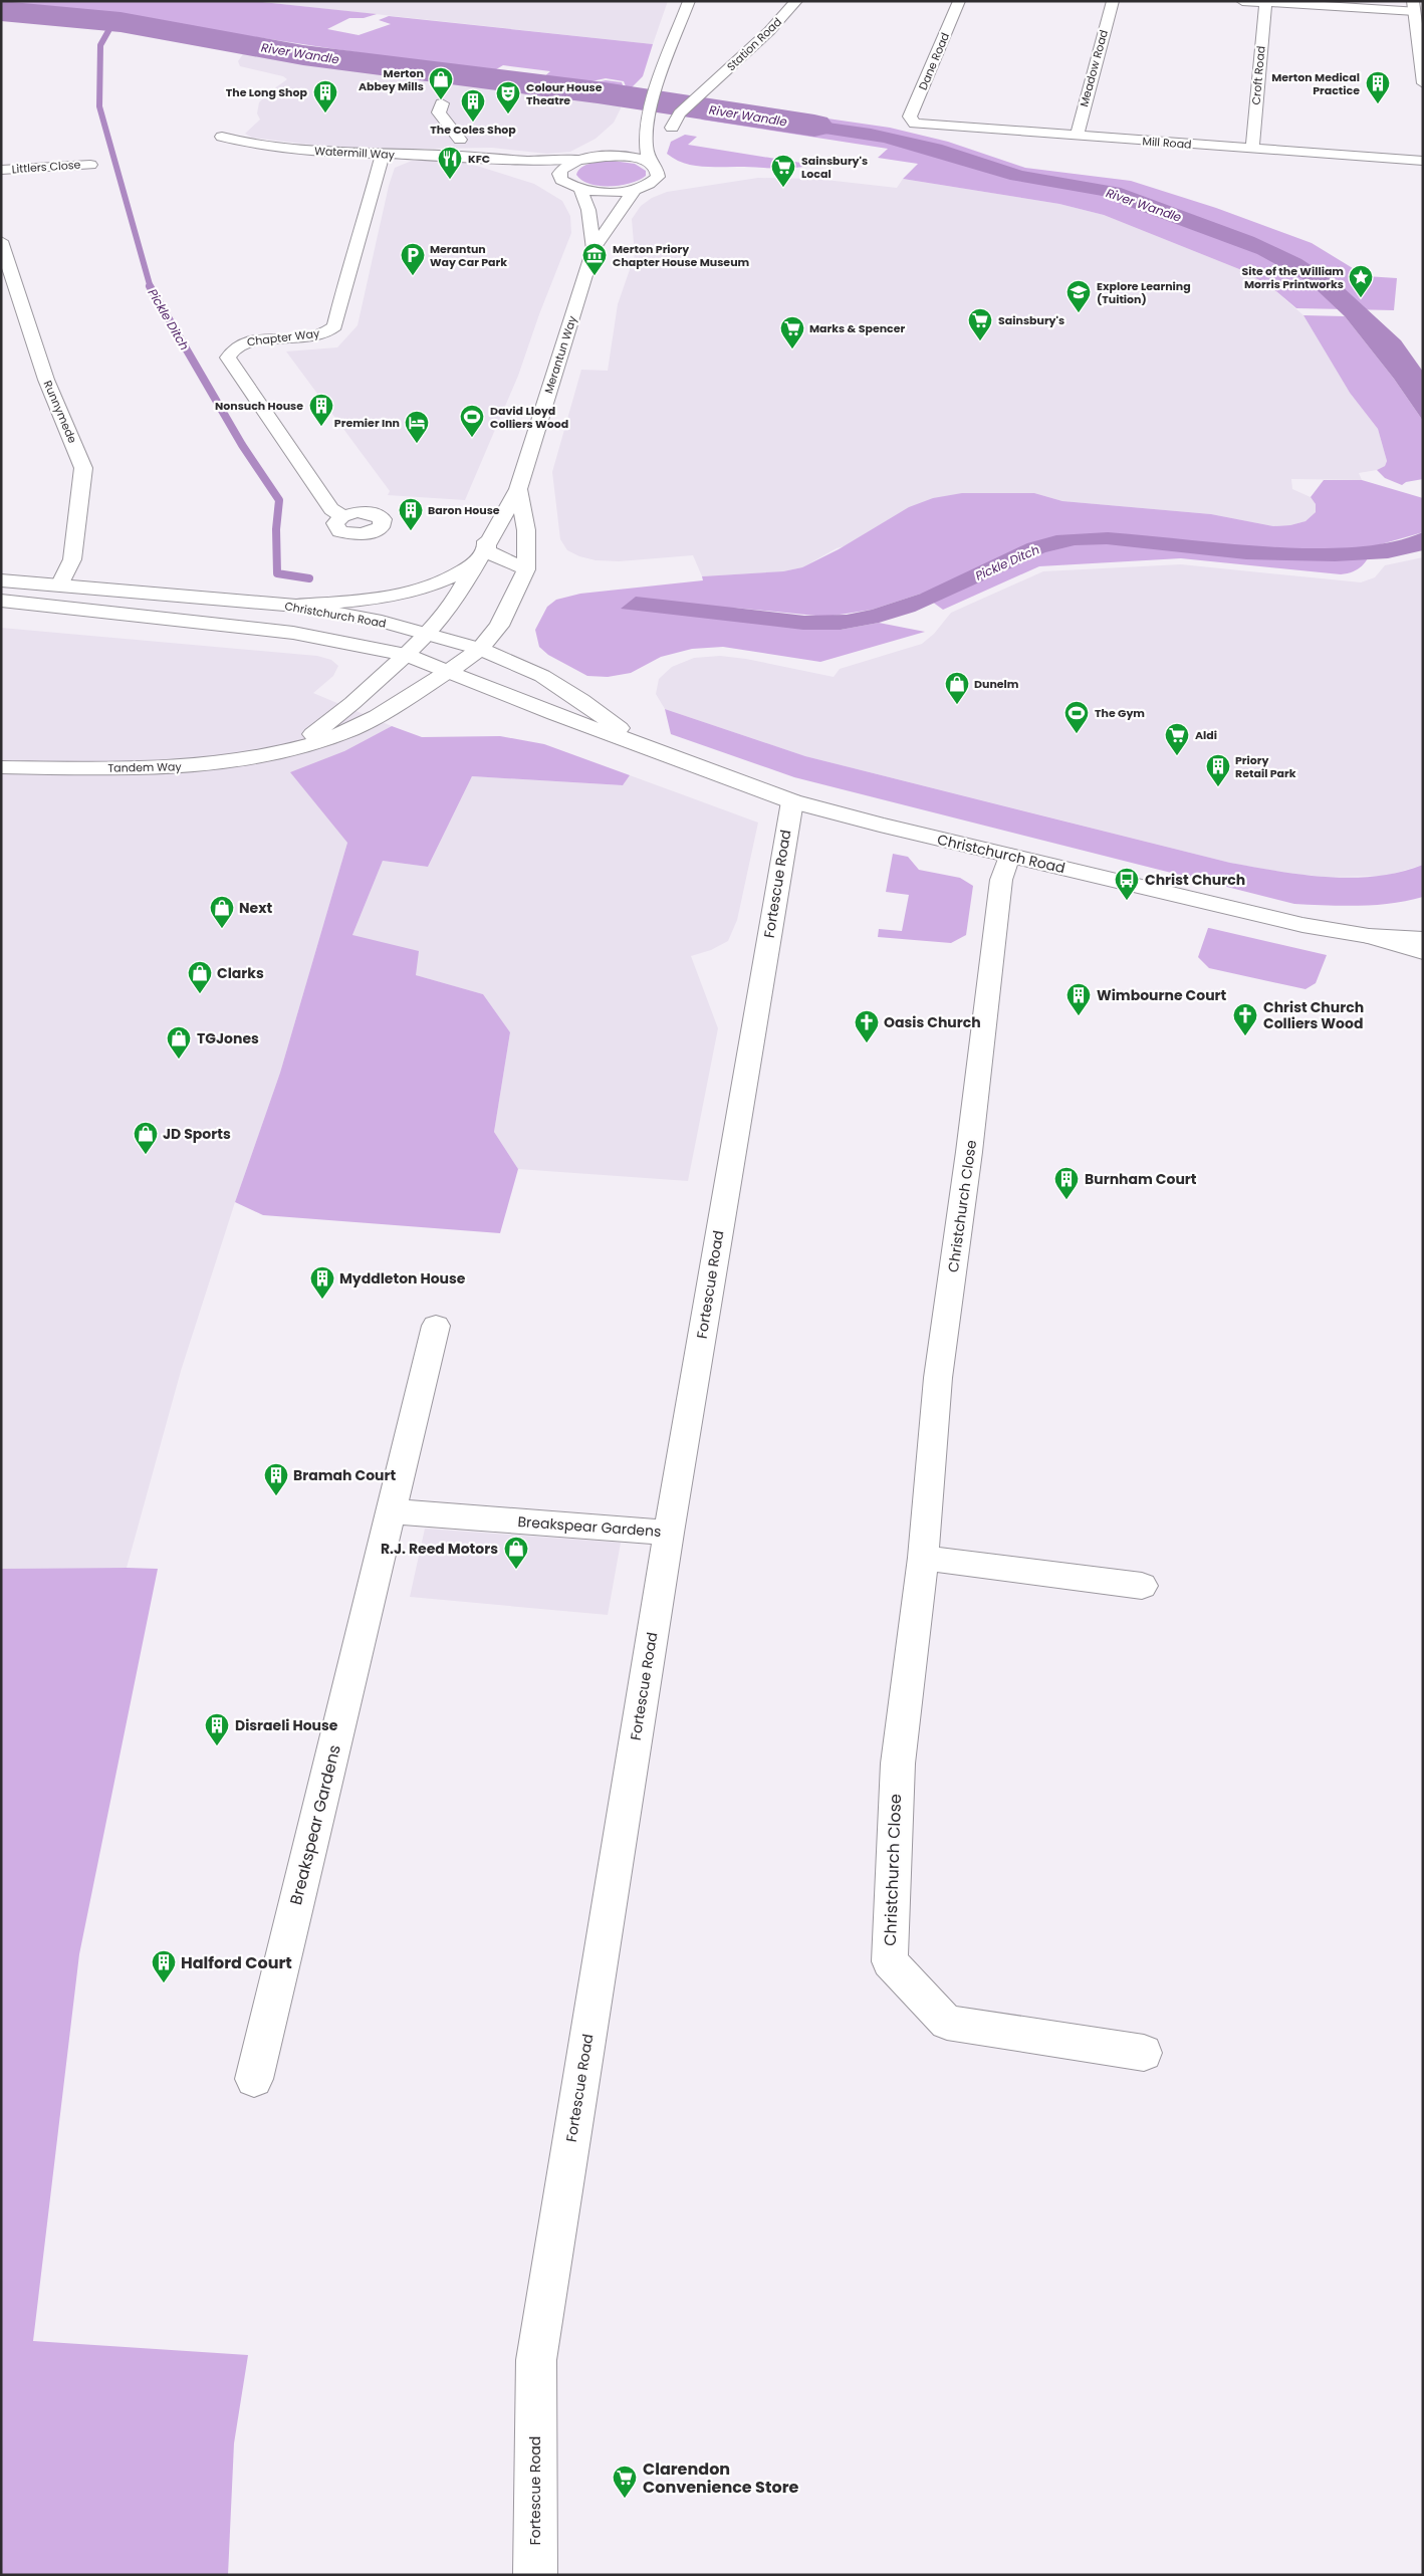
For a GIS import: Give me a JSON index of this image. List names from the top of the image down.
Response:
{
  "streets": {
    "main road": [
      "Station Road",
      "Dane Road",
      "Meadow Road",
      "Croft Road",
      "Mill Road",
      "Watermill Way",
      "Littlers Close",
      "Chapter Way",
      "Merantun Way",
      "Runnymede",
      "Christchurch Road",
      "Tandem Way",
      "Fortescue Road",
      "Christchurch Close",
      "Breakspear Gardens"
    ]
  },
  "crossings": [
    ["Dane Road", "Mill Road"],
    ["Meadow Road", "Mill Road"],
    ["Croft Road", "Mill Road"],
    ["Watermill Way", "Chapter Way"],
    ["Merantun Way", "Christchurch Road"],
    ["Merantun Way", "Tandem Way"],
    ["Runnymede", "Christchurch Road"],
    ["Christchurch Road", "Tandem Way"],
    ["Christchurch Road", "Fortescue Road"],
    ["Christchurch Road", "Christchurch Close"],
    ["Fortescue Road", "Breakspear Gardens"]
  ],
  "water": ["River Wandle", "Pickle Ditch"],
  "places": {
    "shop": [
      "Merton Abbey Mills",
      "Dunelm",
      "Next",
      "Clarks",
      "TGJones",
      "JD Sports",
      "R.J. Reed Motors"
    ],
    "building": [
      "Merton Medical Practice",
      "The Long Shop",
      "The Coles Shop",
      "Nonsuch House",
      "Baron House",
      "Priory Retail Park",
      "Wimbourne Court",
      "Burnham Court",
      "Myddleton House",
      "Bramah Court",
      "Disraeli House",
      "Halford Court"
    ],
    "theatre": ["Colour House Theatre"],
    "restaurant": ["KFC"],
    "supermarket": [
      "Sainsbury's Local",
      "Sainsbury's",
      "Marks & Spencer",
      "Aldi",
      "Clarendon Convenience Store"
    ],
    "parking": ["Merantun Way Car Park"],
    "museum": ["Merton Priory Chapter House Museum"],
    "place": ["Site of the William Morris Printworks"],
    "school or university": ["Explore Learning (Tuition)"],
    "sports": ["David Lloyd Colliers Wood", "The Gym"],
    "hotel": ["Premier Inn"],
    "bus stop": ["Christ Church"],
    "church": ["Christ Church Colliers Wood", "Oasis Church"]
  }
}
